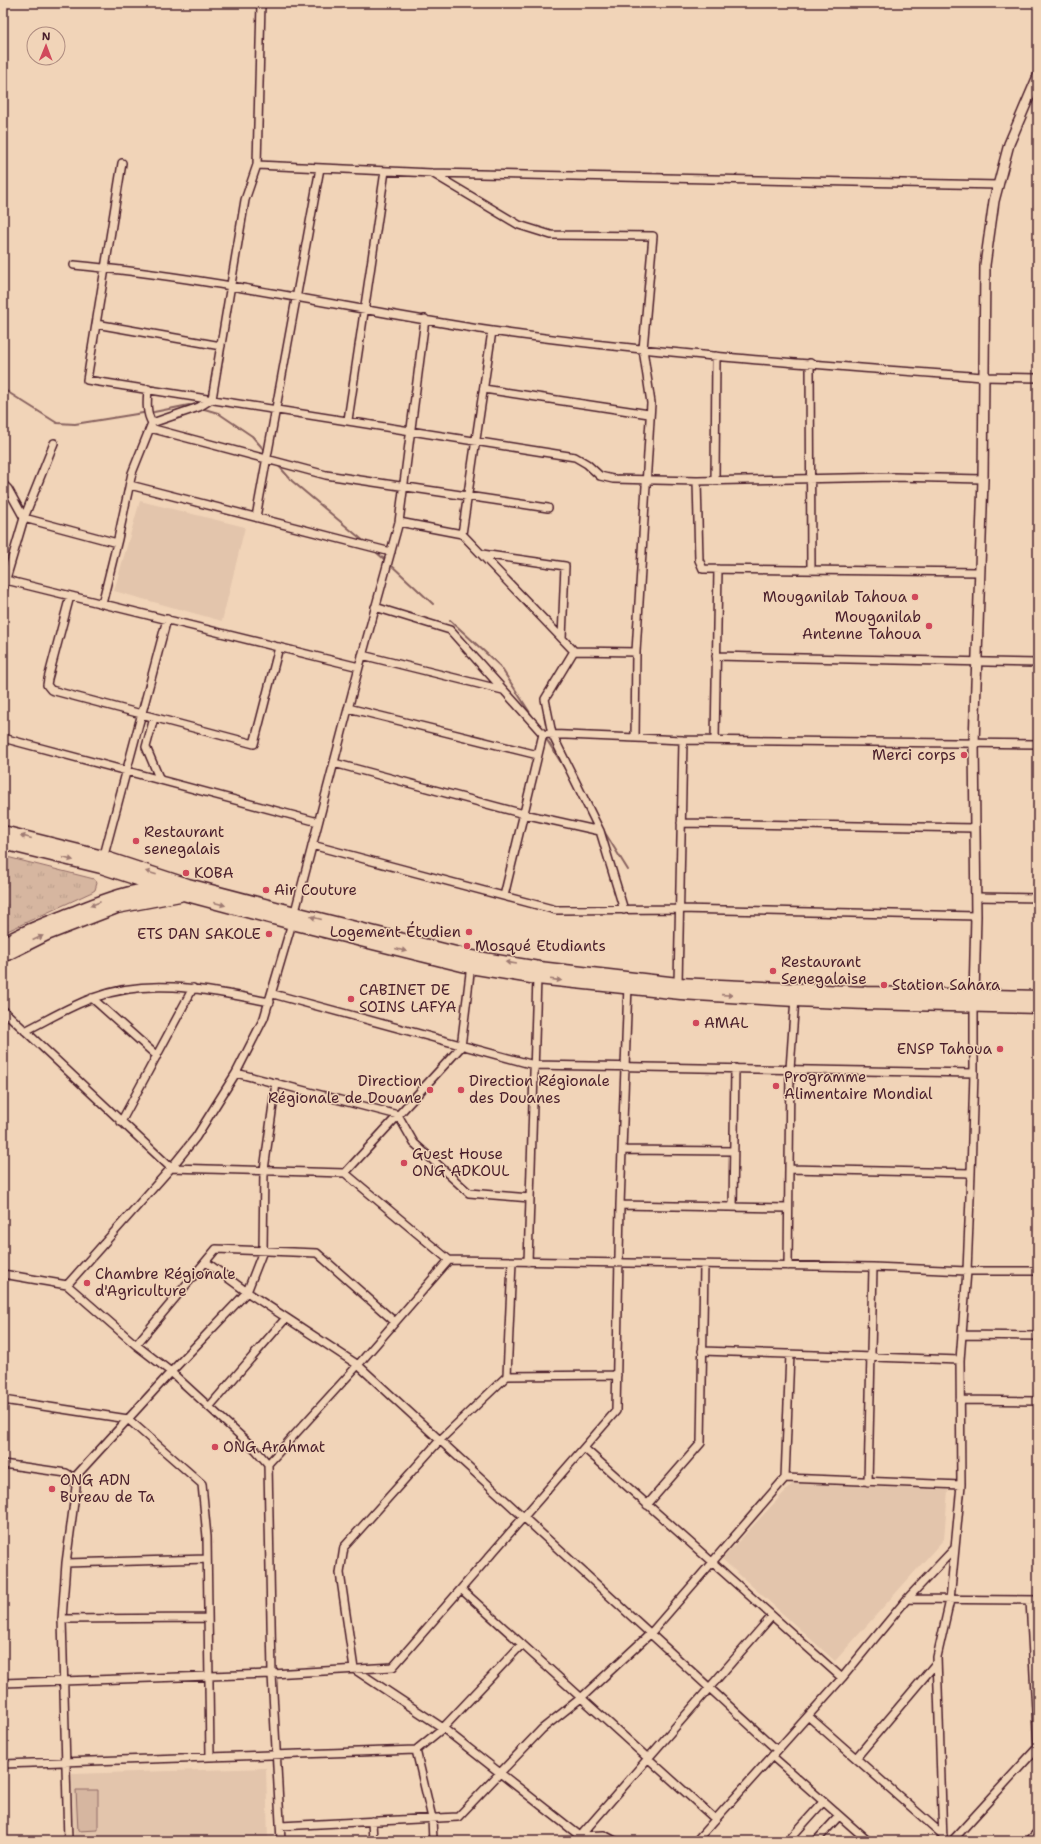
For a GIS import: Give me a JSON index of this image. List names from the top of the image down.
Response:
{
  "places": [
    "Mouganilab Tahoua",
    "Mouganilab Antenne Tahoua",
    "Merci corps",
    "Restaurant senegalais",
    "KOBA",
    "Air Couture",
    "Logement Étudien",
    "ETS DAN SAKOLE",
    "Mosqué Etudiants",
    "Restaurant Senegalaise",
    "Station Sahara",
    "CABINET DE SOINS LAFYA",
    "AMAL",
    "ENSP Tahoua",
    "Programme Alimentaire Mondial",
    "Direction Régionale de Douane",
    "Direction Régionale des Douanes",
    "Guest House ONG ADKOUL",
    "Chambre Régionale d'Agriculture",
    "ONG Arahmat",
    "ONG ADN Bureau de Ta"
  ],
  "north": "top"
}
